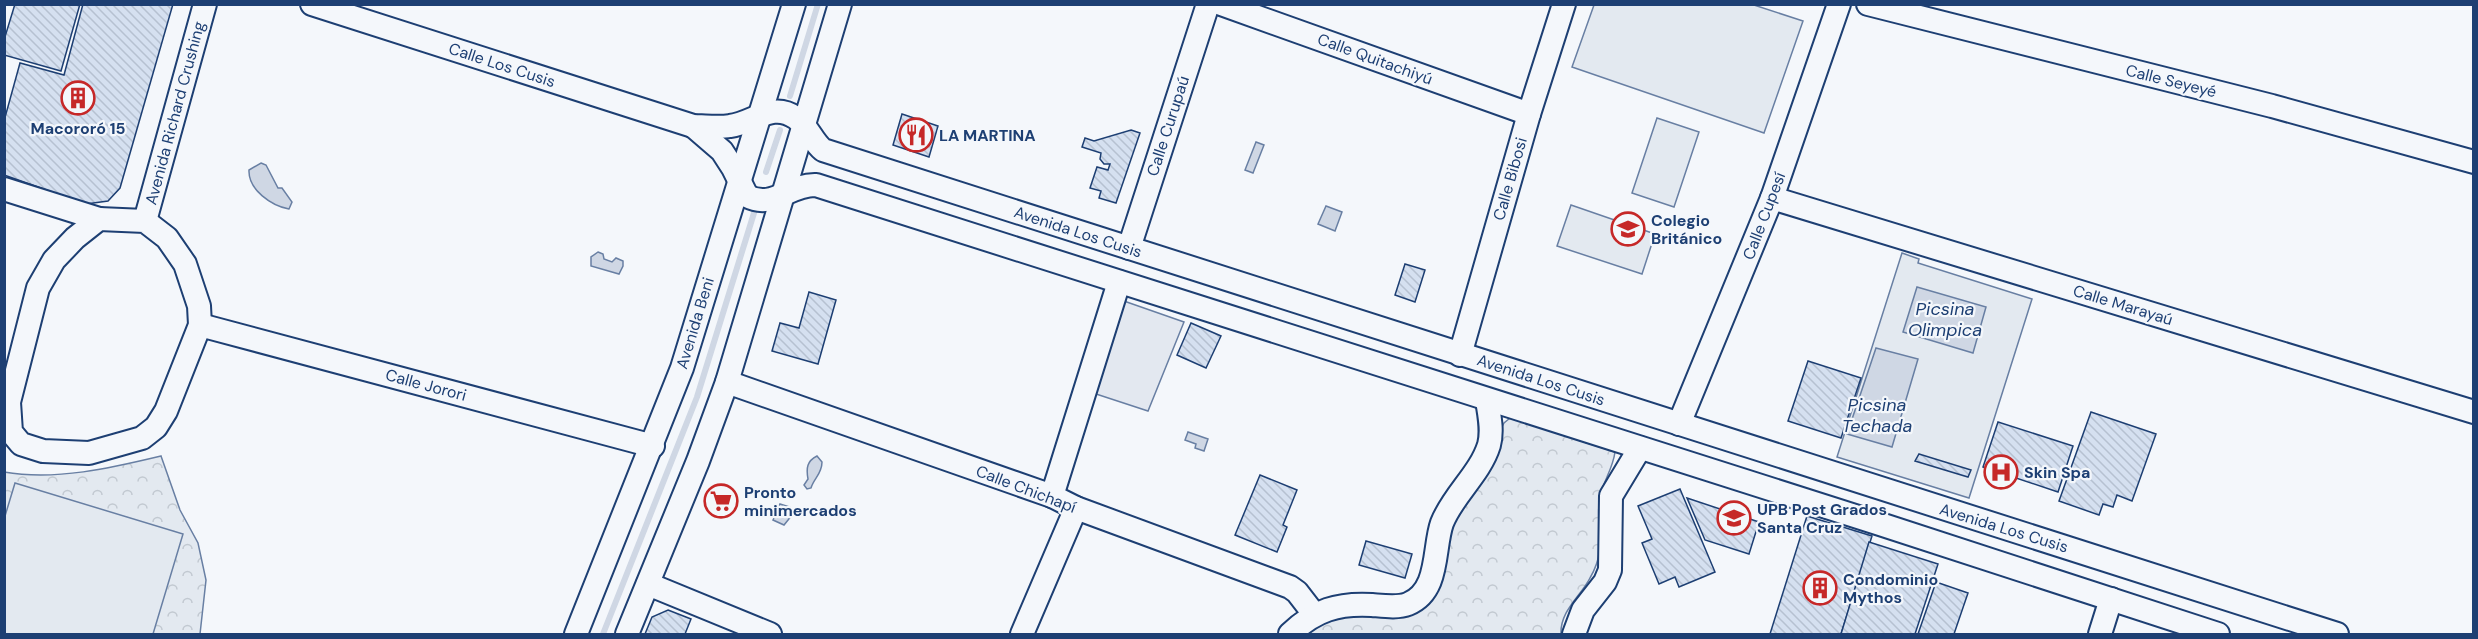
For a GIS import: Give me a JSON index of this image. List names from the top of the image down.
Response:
{
  "streets": {
    "street": [
      "Calle Quitachiyú",
      "Calle Los Cusis",
      "Calle Seyeyé",
      "Avenida Richard Crushing",
      "Calle Curupaú",
      "Calle Bibosi",
      "Calle Cupesí",
      "Avenida Los Cusis",
      "Calle Marayaú",
      "Avenida Beni",
      "Calle Jorori",
      "Calle Chichapí"
    ]
  },
  "crossings": [
    ["Calle Quitachiyú", "Calle Bibosi"],
    ["Calle Los Cusis", "Avenida Los Cusis"],
    ["Calle Los Cusis", "Avenida Beni"],
    ["Calle Curupaú", "Avenida Los Cusis"],
    ["Calle Bibosi", "Avenida Los Cusis"],
    ["Calle Cupesí", "Avenida Los Cusis"],
    ["Calle Cupesí", "Calle Marayaú"],
    ["Avenida Los Cusis", "Avenida Beni"],
    ["Avenida Beni", "Calle Jorori"]
  ],
  "water": ["Picsina Olimpica", "Picsina Techada"],
  "places": {
    "building": ["Macororó 15", "Condominio Mythos"],
    "restaurant": ["LA MARTINA"],
    "school or university": ["Colegio Británico", "UPB Post Grados Santa Cruz"],
    "hospital": ["Skin Spa"],
    "supermarket": ["Pronto minimercados"]
  }
}
